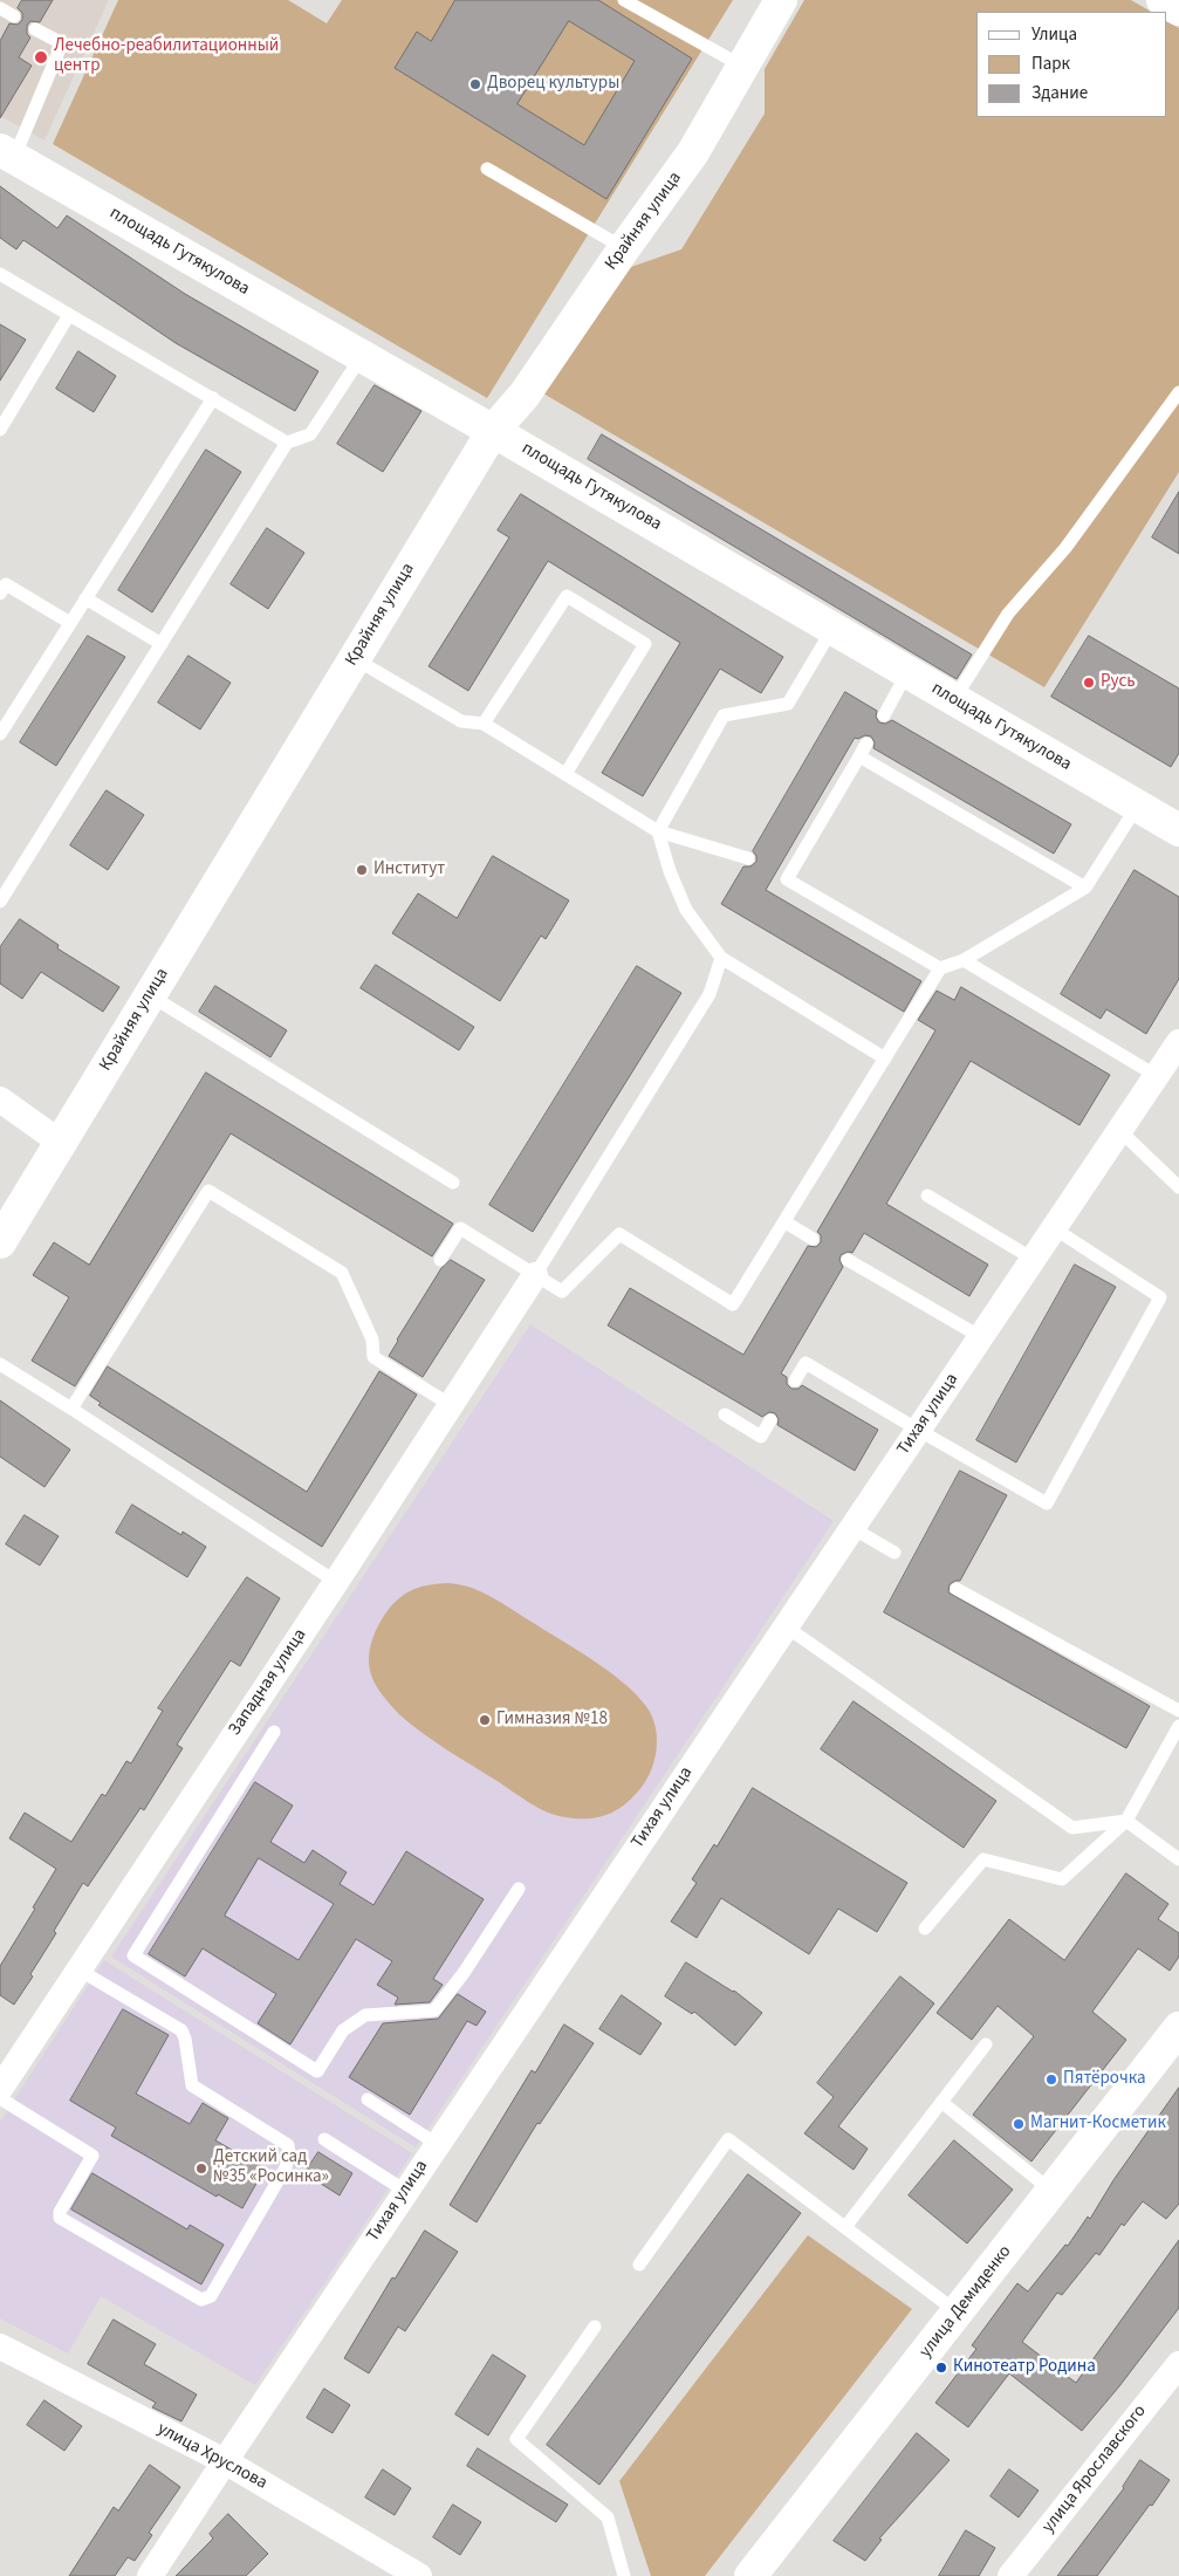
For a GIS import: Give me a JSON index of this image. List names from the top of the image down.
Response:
{
  "streets": {
    "street": [
      "Крайняя улица",
      "площадь Гутякулова",
      "Тихая улица",
      "Западная улица",
      "улица Демиденко",
      "улица Хруслова",
      "улица Ярославского"
    ]
  },
  "crossings": [
    ["Крайняя улица", "площадь Гутякулова"],
    ["Тихая улица", "улица Хруслова"]
  ],
  "places": [
    "Лечебно-реабилитационный центр",
    "Дворец культуры",
    "Русь",
    "Институт",
    "Гимназия №18",
    "Пятёрочка",
    "Магнит-Косметик",
    "Детский сад №35 «Росинка»",
    "Кинотеатр Родина"
  ],
  "legend": ["Улица", "Парк", "Здание"]
}
